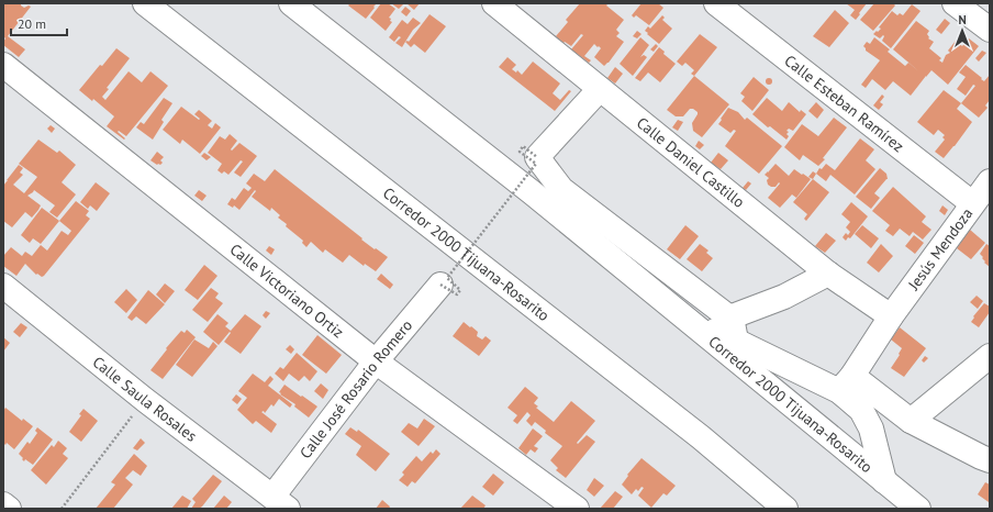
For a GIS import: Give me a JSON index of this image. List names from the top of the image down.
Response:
{
  "streets": {
    "main road": [
      "Calle Esteban Ramírez",
      "Calle Daniel Castillo",
      "Jesús Mendoza",
      "Corredor 2000 Tijuana-Rosarito",
      "Calle Victoriano Ortiz",
      "Calle José Rosario Romero",
      "Calle Saula Rosales"
    ]
  },
  "crossings": [
    ["Calle Esteban Ramírez", "Jesús Mendoza"],
    ["Calle Daniel Castillo", "Jesús Mendoza"],
    ["Calle Victoriano Ortiz", "Calle José Rosario Romero"],
    ["Calle José Rosario Romero", "Calle Saula Rosales"]
  ],
  "scale_bar": "20 m",
  "north": "top"
}
